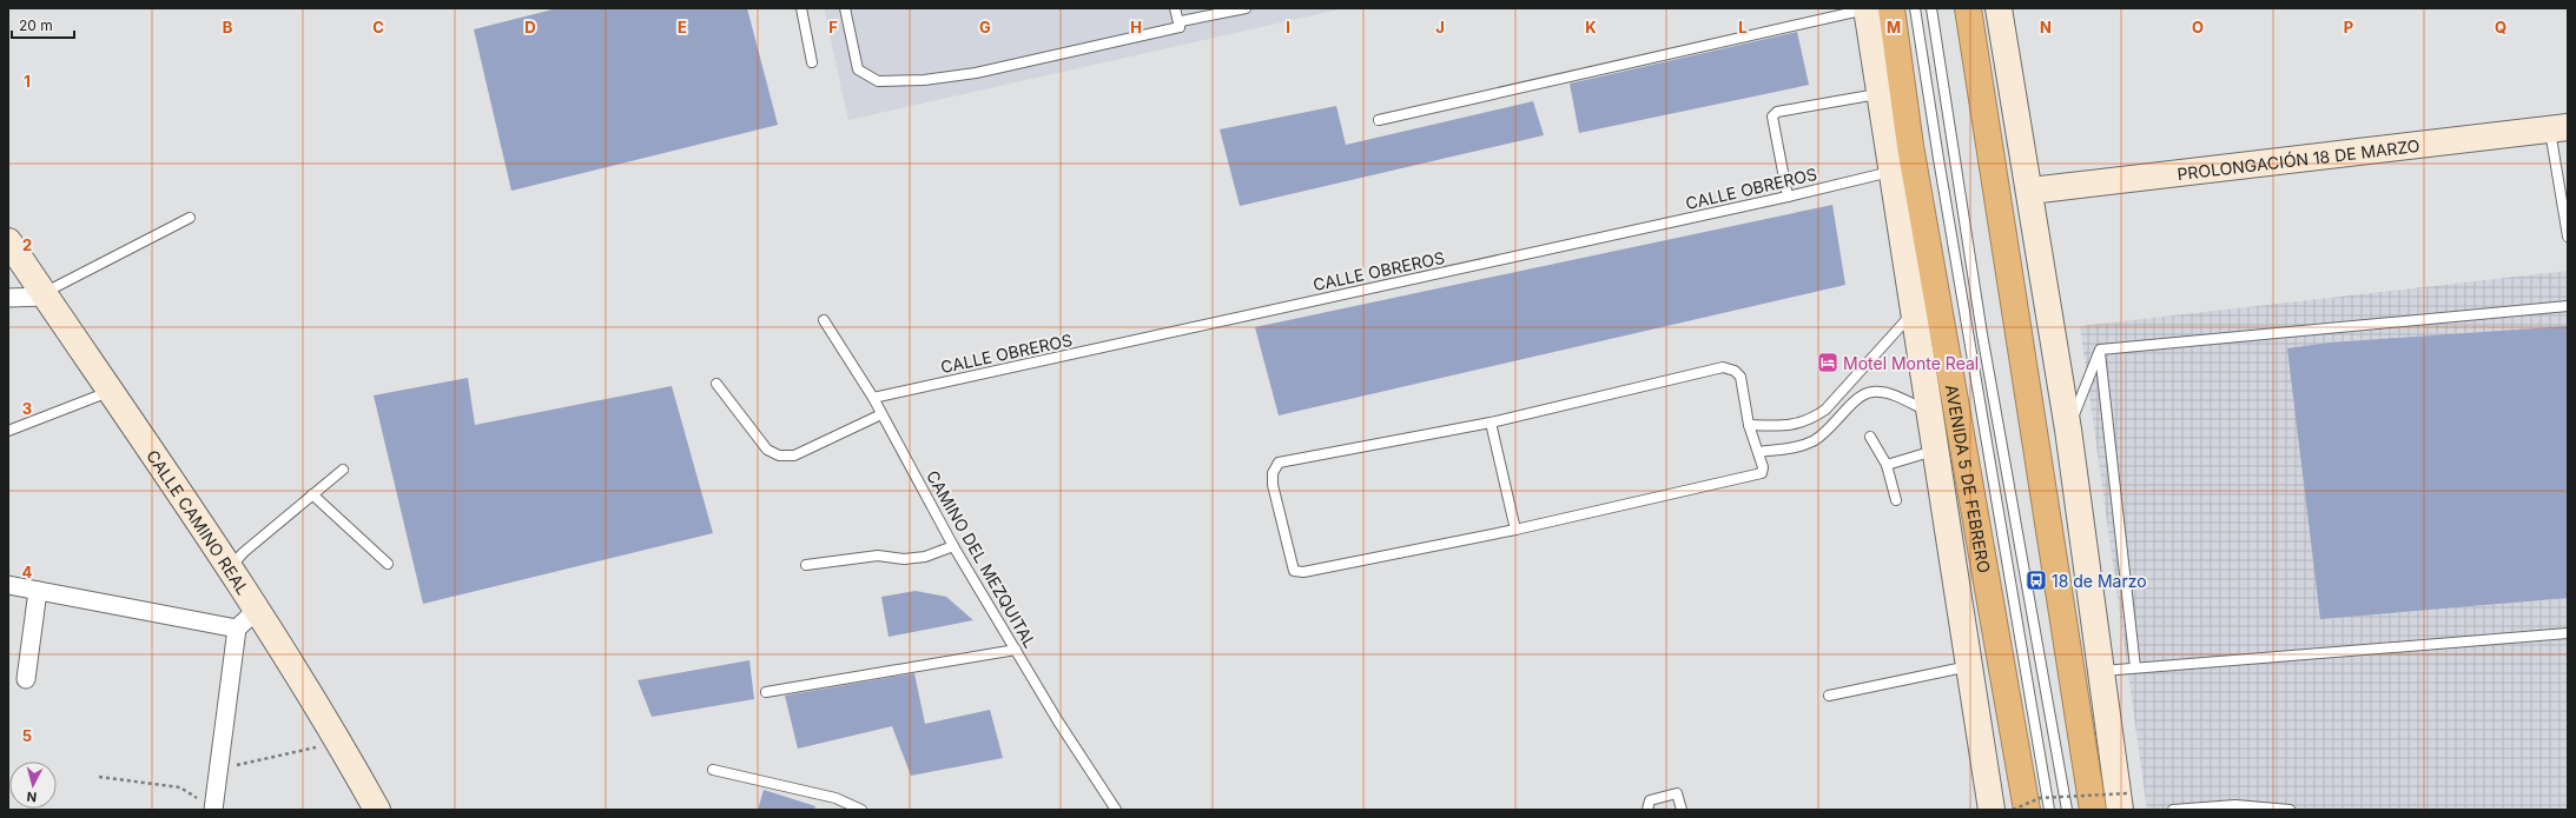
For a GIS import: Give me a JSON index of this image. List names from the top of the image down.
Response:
{
  "streets": {
    "highway": ["AVENIDA 5 DE FEBRERO"],
    "main road": ["PROLONGACIÓN 18 DE MARZO", "CALLE CAMINO REAL"],
    "lane": ["CALLE OBREROS", "CAMINO DEL MEZQUITAL"]
  },
  "crossings": [
    ["CALLE OBREROS", "AVENIDA 5 DE FEBRERO"],
    ["CALLE OBREROS", "CAMINO DEL MEZQUITAL"]
  ],
  "places": {
    "hotel": ["Motel Monte Real"],
    "bus stop": ["18 de Marzo"]
  },
  "scale_bar": "20 m",
  "north": "bottom",
  "grid": {
    "columns": [
      "B",
      "C",
      "D",
      "E",
      "F",
      "G",
      "H",
      "I",
      "J",
      "K",
      "L",
      "M",
      "N",
      "O",
      "P",
      "Q"
    ],
    "rows": [
      "1",
      "2",
      "3",
      "4",
      "5"
    ]
  }
}
